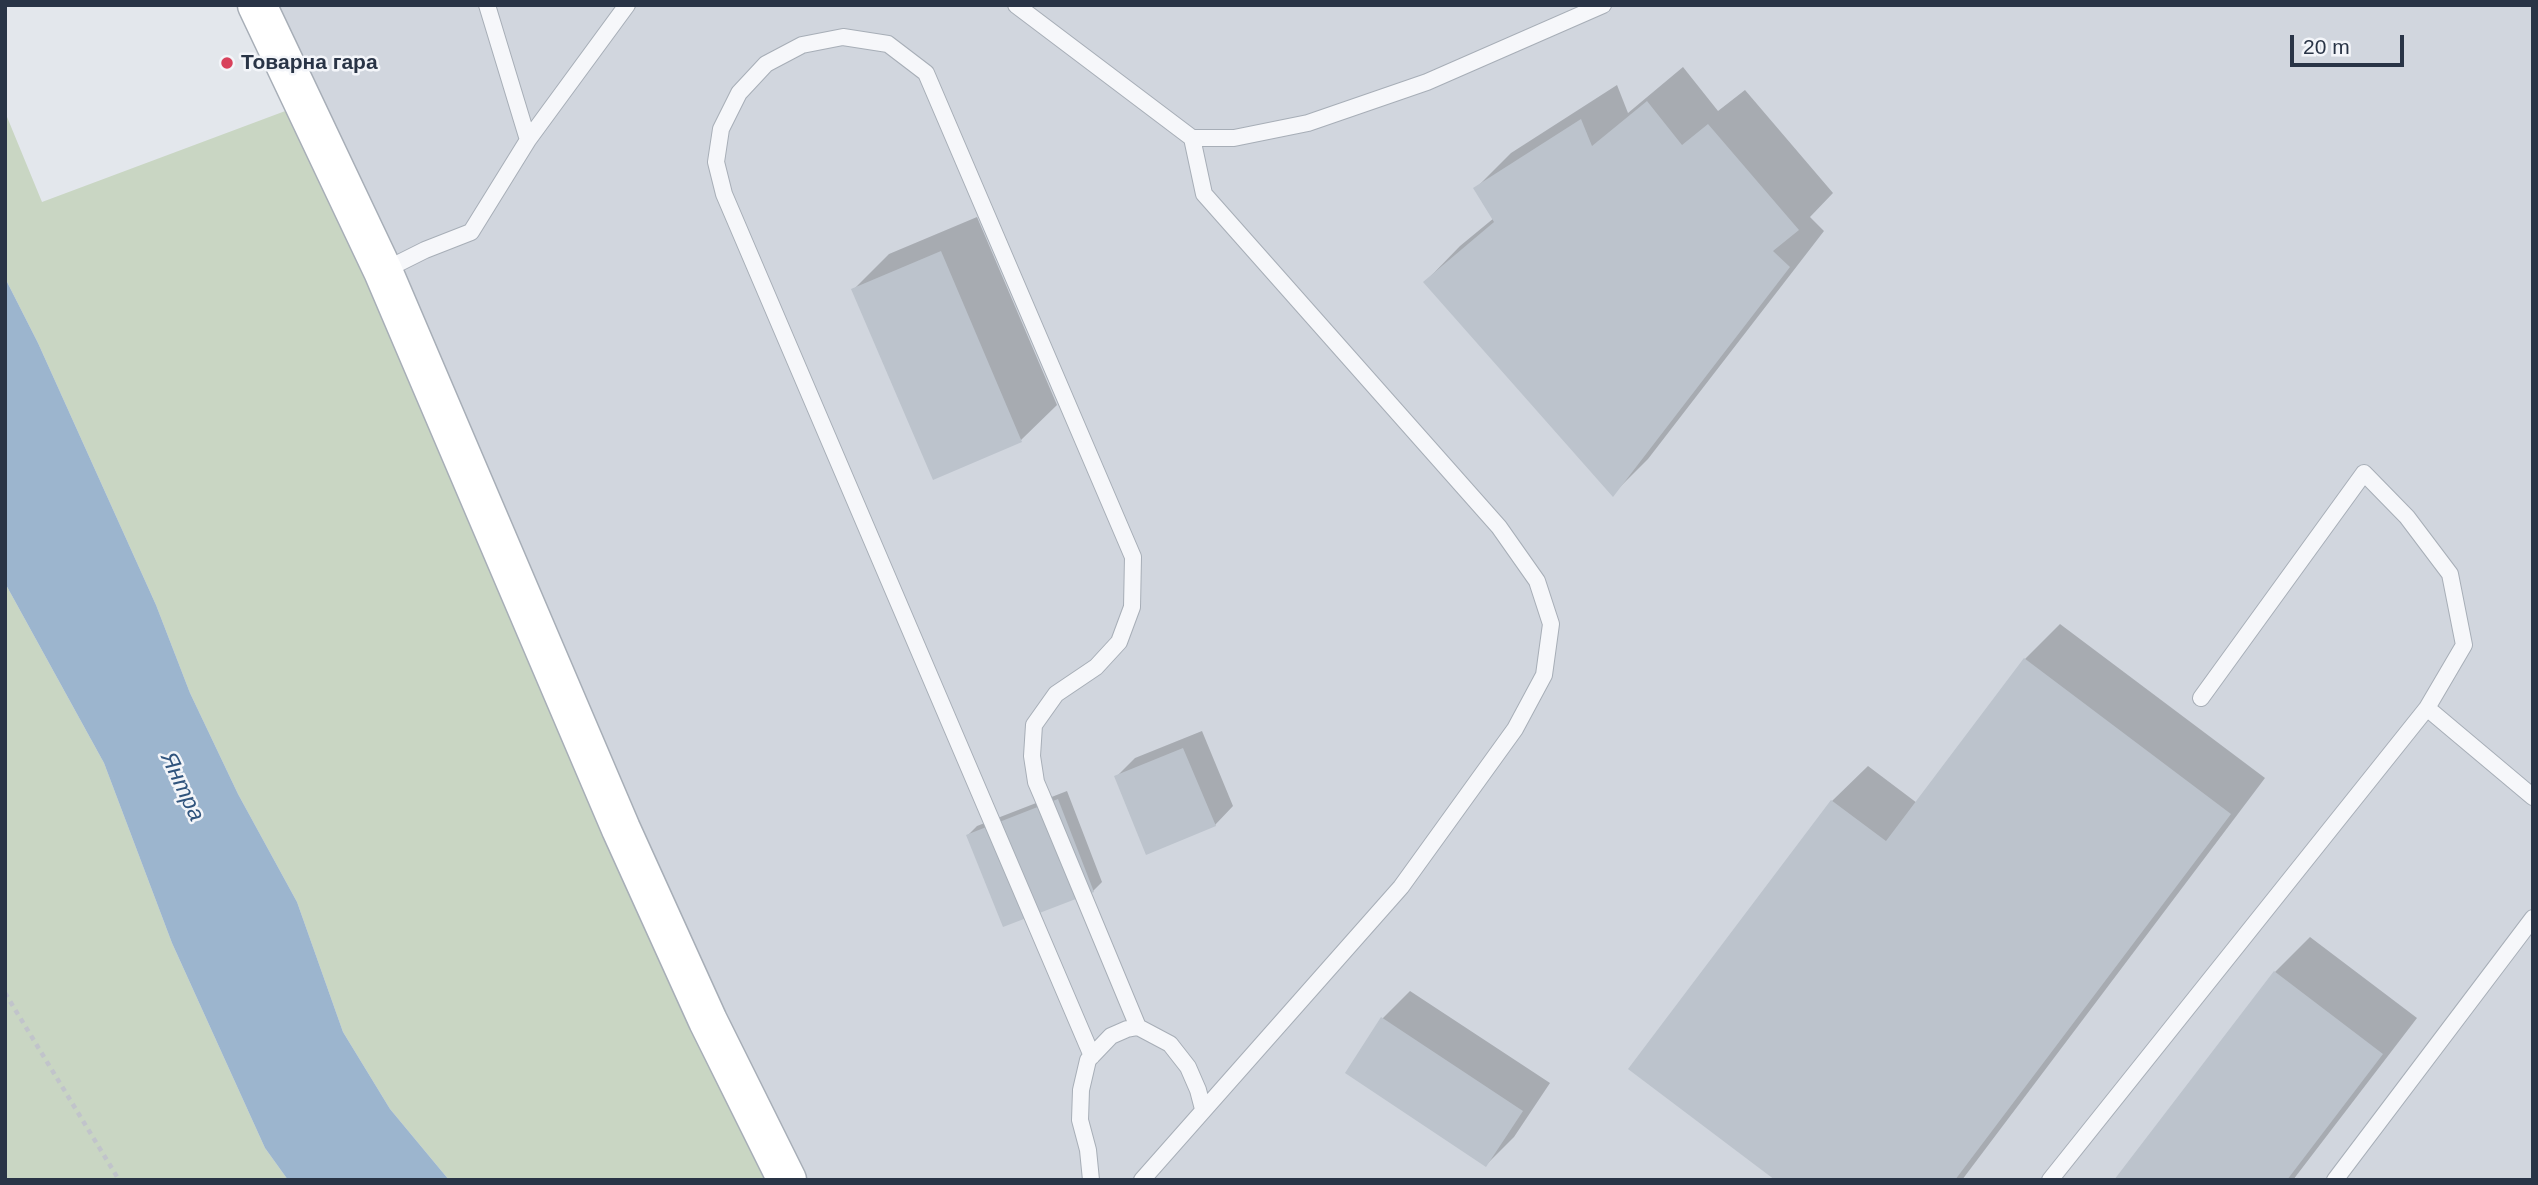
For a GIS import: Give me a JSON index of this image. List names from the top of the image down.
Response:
{
  "water": ["Янтра"],
  "places": ["Товарна гара"],
  "scale_bar": "20 m"
}
